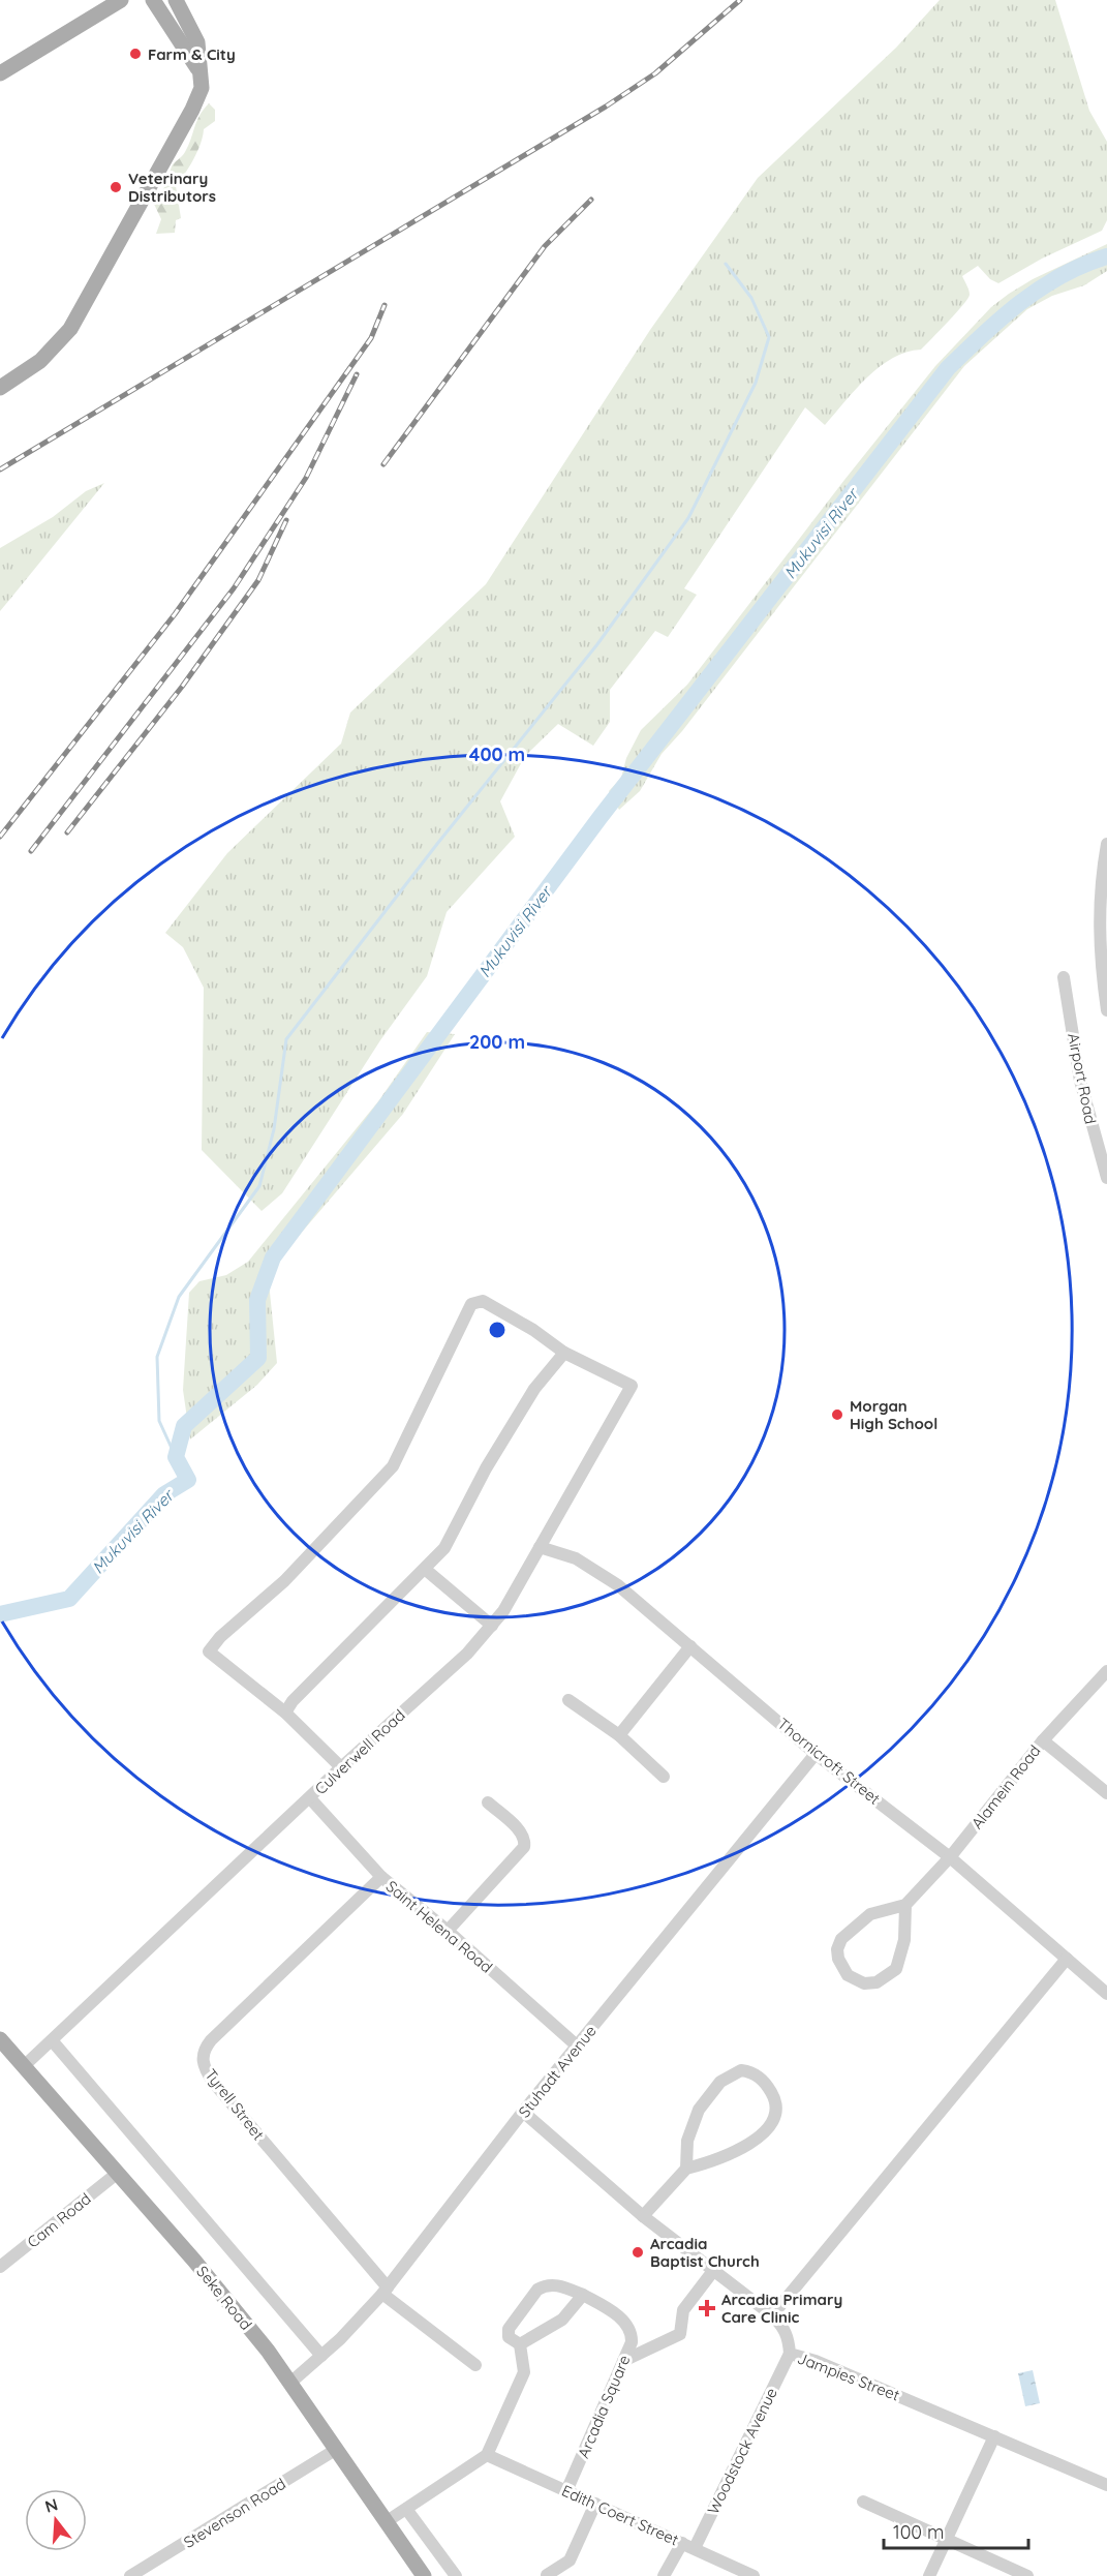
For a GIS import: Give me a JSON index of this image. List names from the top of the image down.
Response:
{
  "streets": {
    "main road": ["Seke Road"],
    "street": [
      "Airport Road",
      "Culverwell Road",
      "Thornicroft Street",
      "Alamein Road",
      "Saint Helena Road",
      "Stuhadt Avenue",
      "Tyrell Street",
      "Cam Road",
      "Jampies Street",
      "Arcadia Square",
      "Woodstock Avenue",
      "Stevenson Road",
      "Edith Coert Street"
    ]
  },
  "crossings": [
    ["Culverwell Road", "Thornicroft Street"],
    ["Culverwell Road", "Saint Helena Road"],
    ["Culverwell Road", "Seke Road"],
    ["Thornicroft Street", "Alamein Road"],
    ["Thornicroft Street", "Stuhadt Avenue"],
    ["Saint Helena Road", "Stuhadt Avenue"],
    ["Saint Helena Road", "Tyrell Street"],
    ["Stuhadt Avenue", "Tyrell Street"],
    ["Stuhadt Avenue", "Seke Road"],
    ["Stuhadt Avenue", "Jampies Street"],
    ["Cam Road", "Seke Road"],
    ["Seke Road", "Stevenson Road"],
    ["Jampies Street", "Woodstock Avenue"],
    ["Arcadia Square", "Edith Coert Street"],
    ["Woodstock Avenue", "Edith Coert Street"]
  ],
  "water": ["Mukuvisi River"],
  "places": {
    "other": [
      "Farm & City",
      "Veterinary Distributors",
      "Morgan High School",
      "Arcadia Baptist Church"
    ],
    "health": ["Arcadia Primary Care Clinic"]
  },
  "scale_bar": "100 m",
  "north": "top",
  "rings": ["400 m", "200 m"]
}
